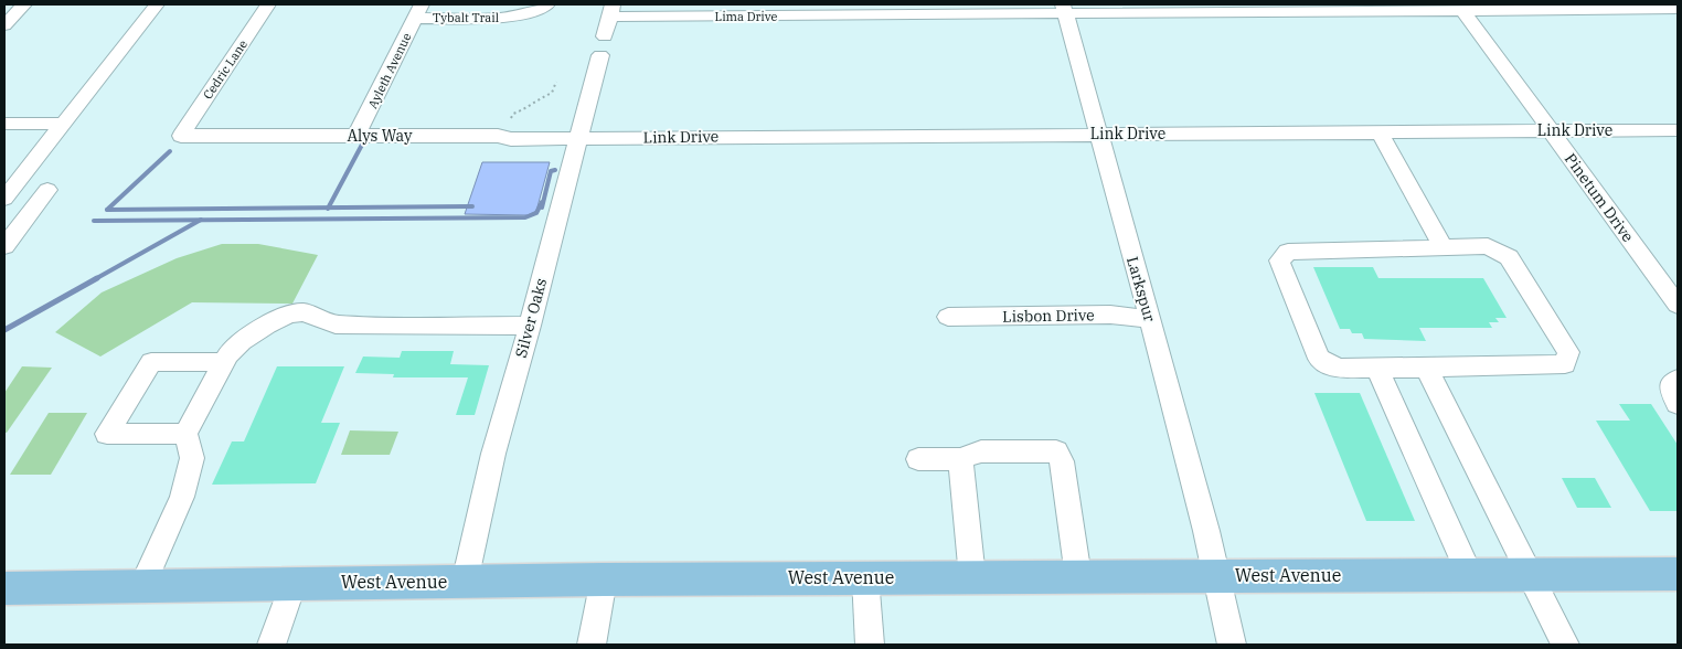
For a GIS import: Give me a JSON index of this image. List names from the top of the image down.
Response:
{
  "streets": {
    "main road": ["West Avenue"],
    "street": [
      "Lima Drive",
      "Tybalt Trail",
      "Cedric Lane",
      "Ayleth Avenue",
      "Link Drive",
      "Alys Way",
      "Pinetum Drive",
      "Larkspur",
      "Lisbon Drive",
      "Silver Oaks"
    ]
  },
  "crossings": [
    ["Lima Drive", "Pinetum Drive"],
    ["Lima Drive", "Larkspur"],
    ["Tybalt Trail", "Ayleth Avenue"],
    ["Cedric Lane", "Alys Way"],
    ["Ayleth Avenue", "Alys Way"],
    ["Link Drive", "Alys Way"],
    ["Link Drive", "Pinetum Drive"],
    ["Link Drive", "Larkspur"],
    ["Link Drive", "Silver Oaks"],
    ["Alys Way", "Silver Oaks"],
    ["Larkspur", "Lisbon Drive"],
    ["Larkspur", "West Avenue"],
    ["Silver Oaks", "West Avenue"]
  ]
}
